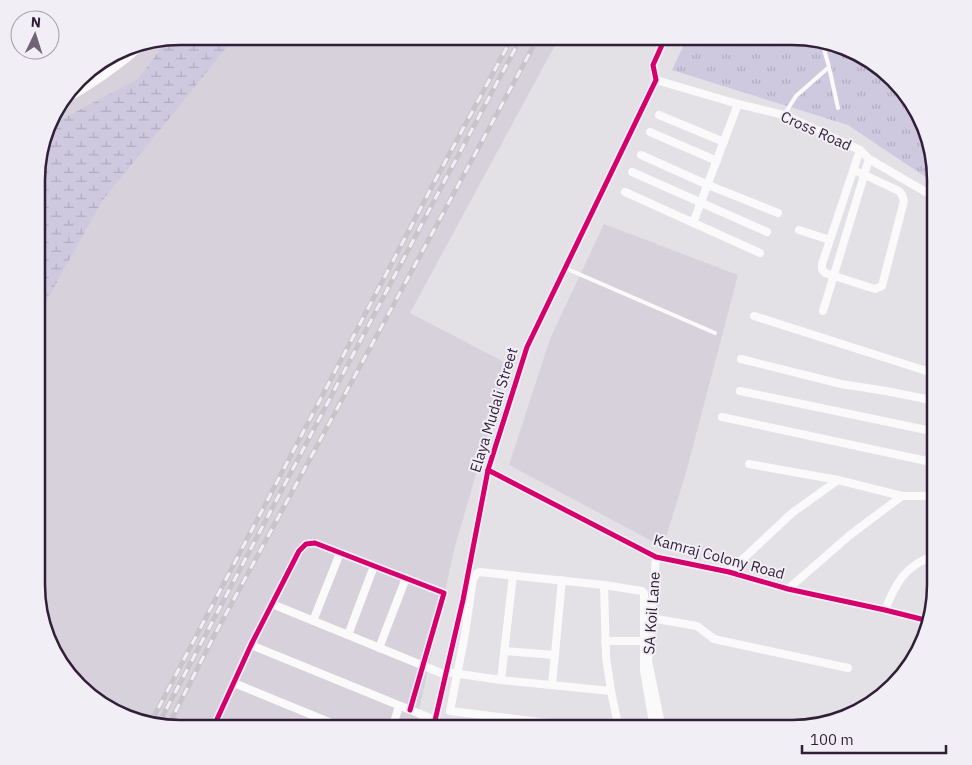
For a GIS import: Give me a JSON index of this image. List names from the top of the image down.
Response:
{
  "streets": {
    "street": [
      "Cross Road",
      "Elaya Mudali Street",
      "Kamraj Colony Road",
      "SA Koil Lane"
    ]
  },
  "crossings": [
    ["Cross Road", "Elaya Mudali Street"],
    ["Elaya Mudali Street", "Kamraj Colony Road"],
    ["Kamraj Colony Road", "SA Koil Lane"]
  ],
  "scale_bar": "100 m",
  "north": "top"
}
